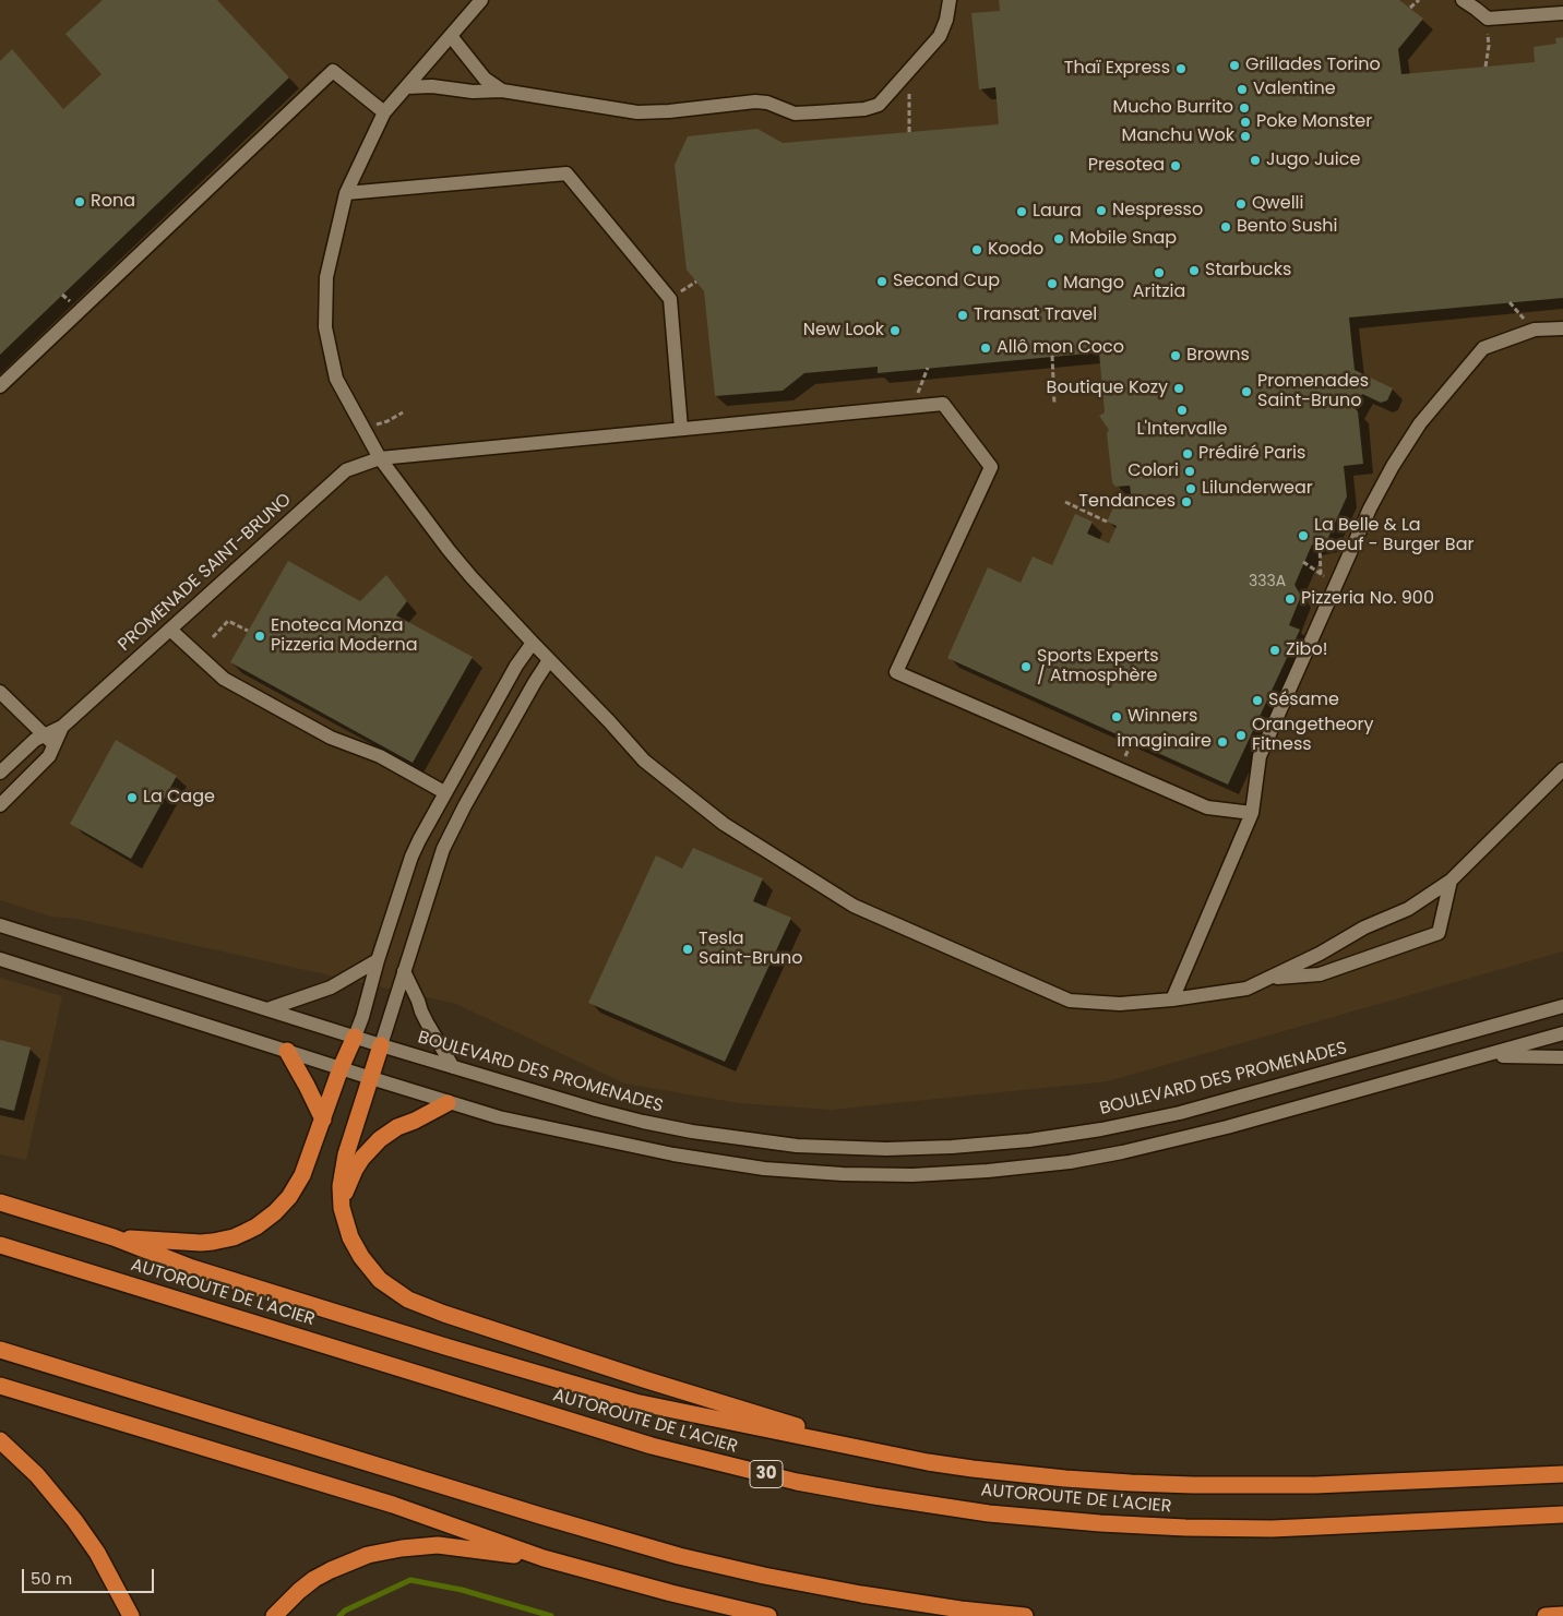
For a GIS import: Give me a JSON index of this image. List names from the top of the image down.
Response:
{
  "streets": {
    "highway": ["AUTOROUTE DE L'ACIER", "30"],
    "street": ["PROMENADE SAINT-BRUNO", "BOULEVARD DES PROMENADES"]
  },
  "places": [
    "Grillades Torino",
    "Thaï Express",
    "Valentine",
    "Mucho Burrito",
    "Poke Monster",
    "Manchu Wok",
    "Jugo Juice",
    "Presotea",
    "Rona",
    "Qwelli",
    "Nespresso",
    "Laura",
    "Bento Sushi",
    "Mobile Snap",
    "Koodo",
    "Starbucks",
    "Aritzia",
    "Second Cup",
    "Mango",
    "Transat Travel",
    "New Look",
    "Allô mon Coco",
    "Browns",
    "Boutique Kozy",
    "Promenades Saint-Bruno",
    "L'Intervalle",
    "Prédiré Paris",
    "Colori",
    "Lilunderwear",
    "Tendances",
    "La Belle & La Boeuf - Burger Bar",
    "Pizzeria No. 900",
    "Enoteca Monza Pizzeria Moderna",
    "Zibo!",
    "Sports Experts / Atmosphère",
    "Sésame",
    "Winners",
    "Orangetheory Fitness",
    "imaginaire",
    "La Cage",
    "Tesla Saint-Bruno"
  ],
  "house_numbers": ["333A"],
  "scale_bar": "50 m"
}
